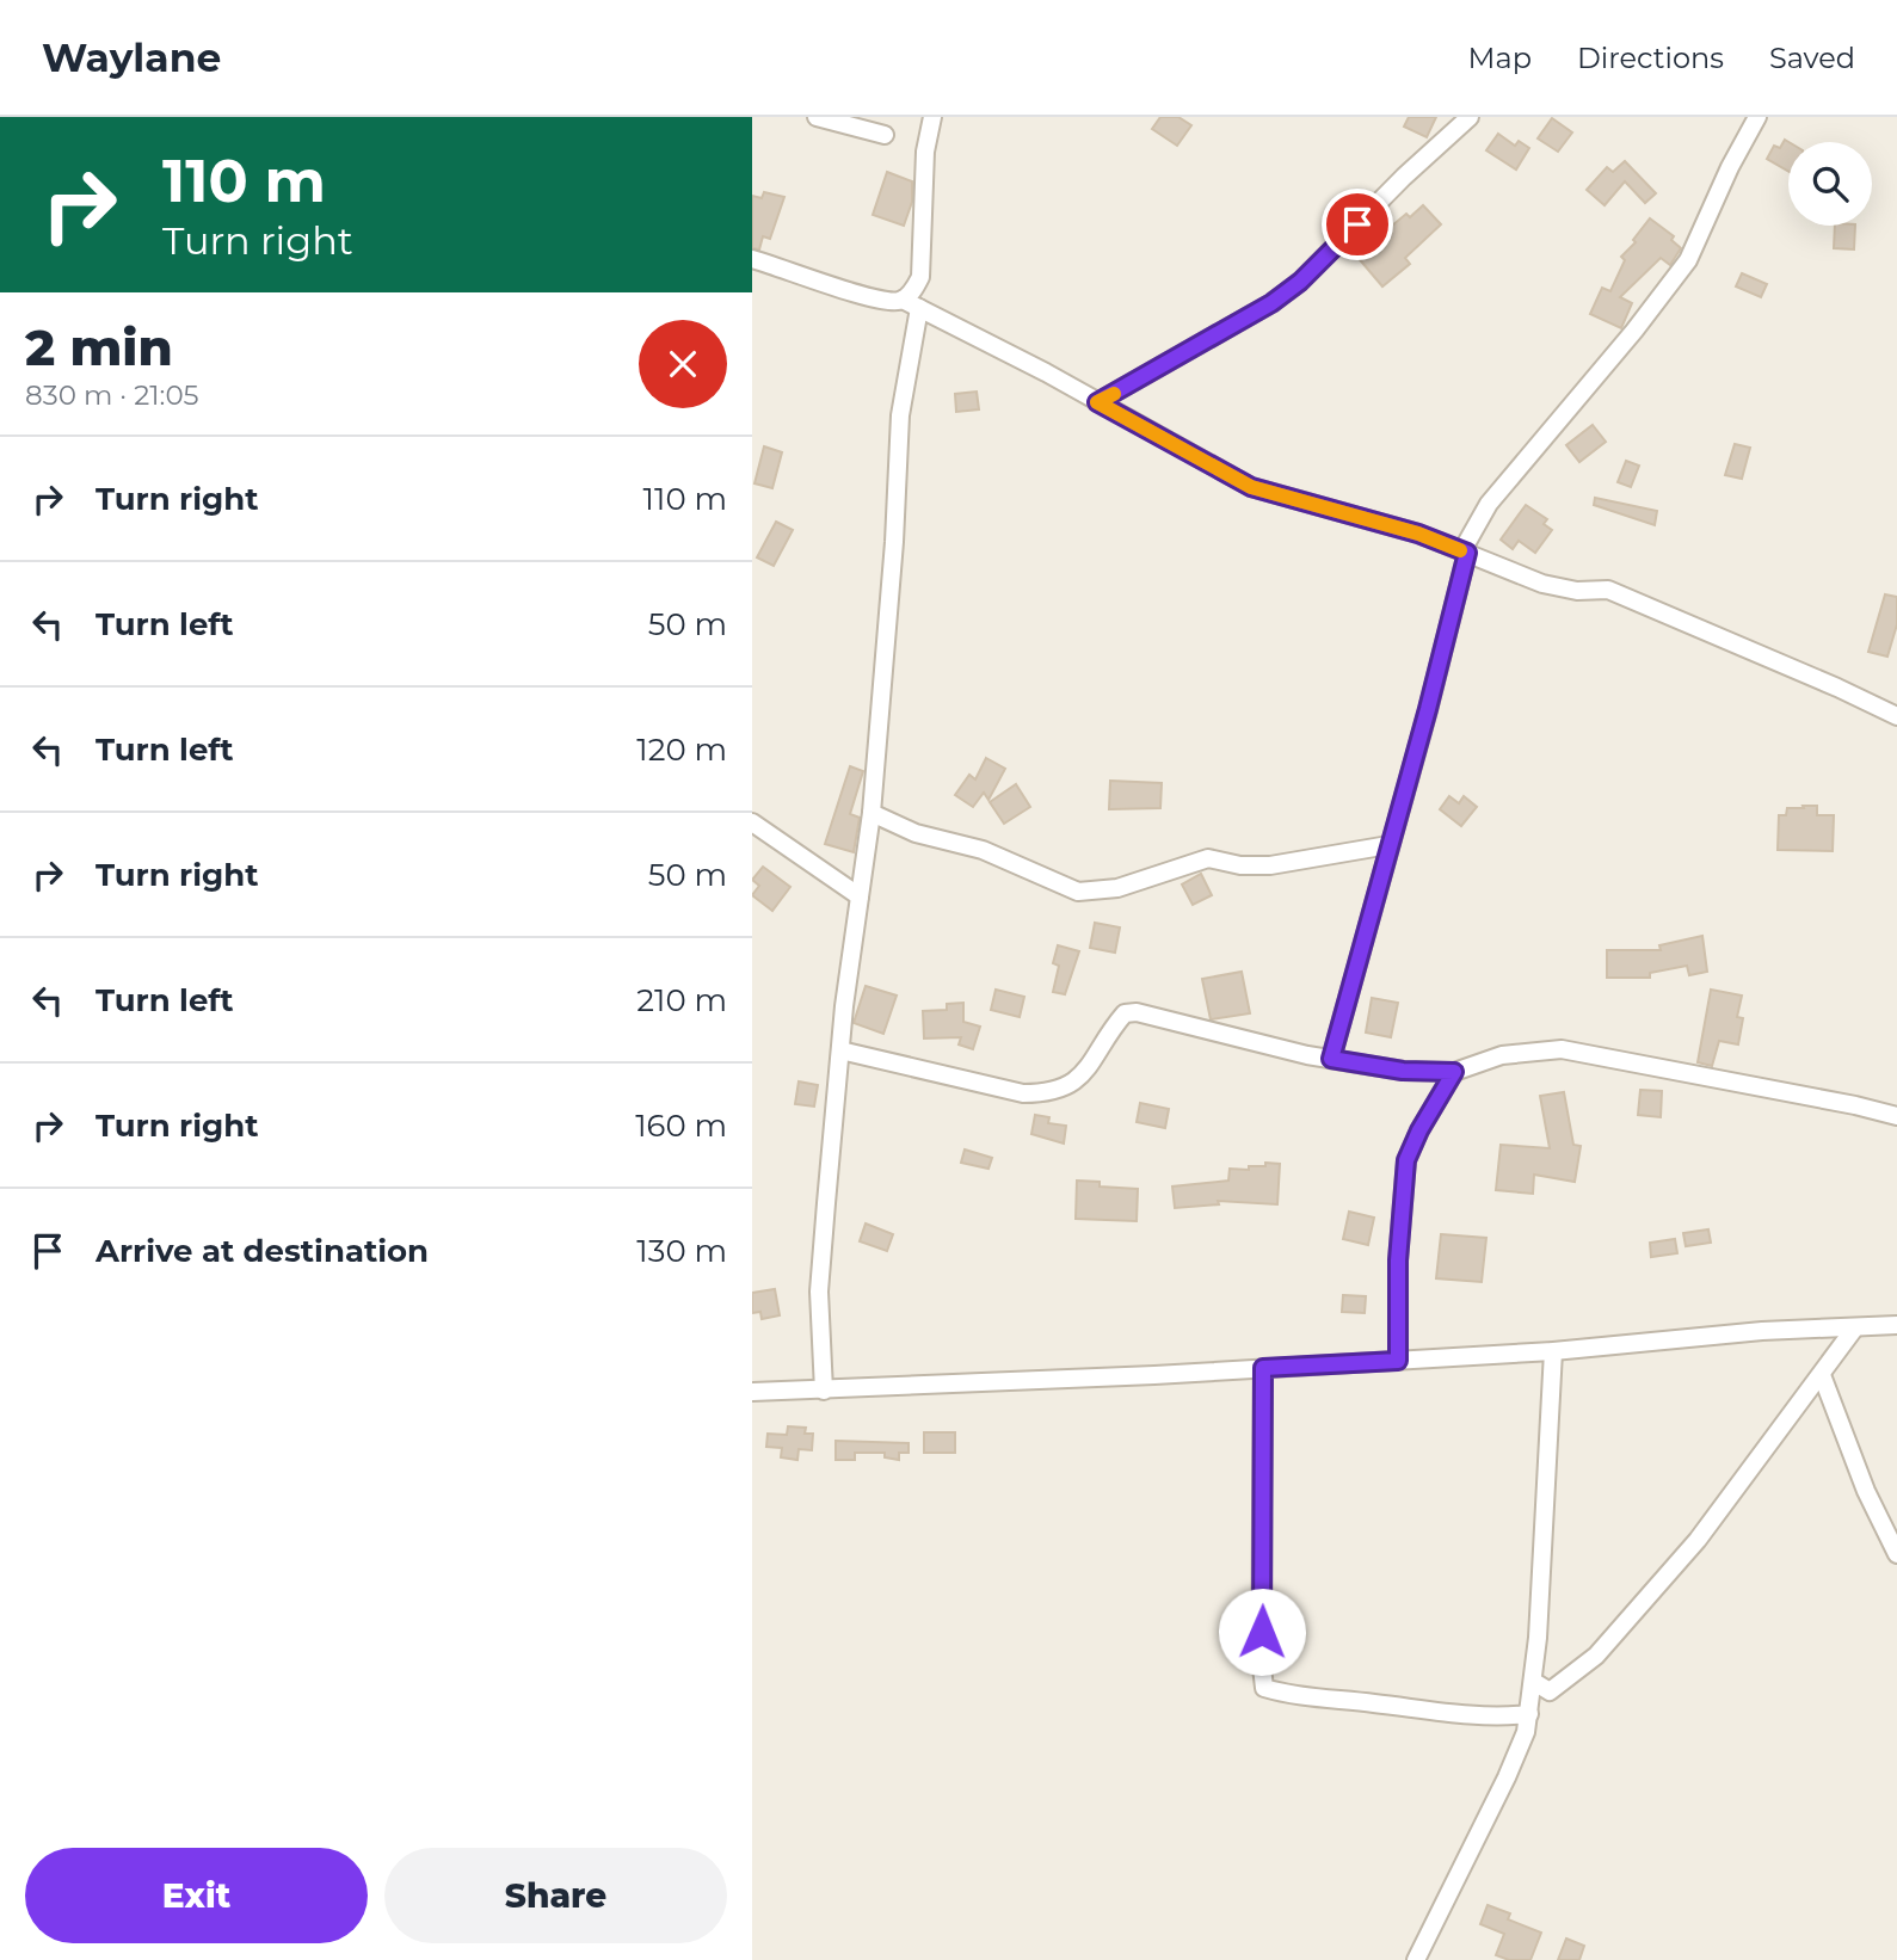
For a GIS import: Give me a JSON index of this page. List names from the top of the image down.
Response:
{
  "page": {
    "header": "Waylane",
    "nav": ["Map", "Directions", "Saved"],
    "turn": ["110 m", "Turn right"],
    "heading": ["2 min", "830 m · 21:05"],
    "list": [
      {
        "name": "Turn right",
        "value": "110 m"
      },
      {
        "name": "Turn left",
        "value": "50 m"
      },
      {
        "name": "Turn left",
        "value": "120 m"
      },
      {
        "name": "Turn right",
        "value": "50 m"
      },
      {
        "name": "Turn left",
        "value": "210 m"
      },
      {
        "name": "Turn right",
        "value": "160 m"
      },
      {
        "name": "Arrive at destination",
        "value": "130 m"
      }
    ],
    "buttons": ["Exit", "Share"]
  }
}
